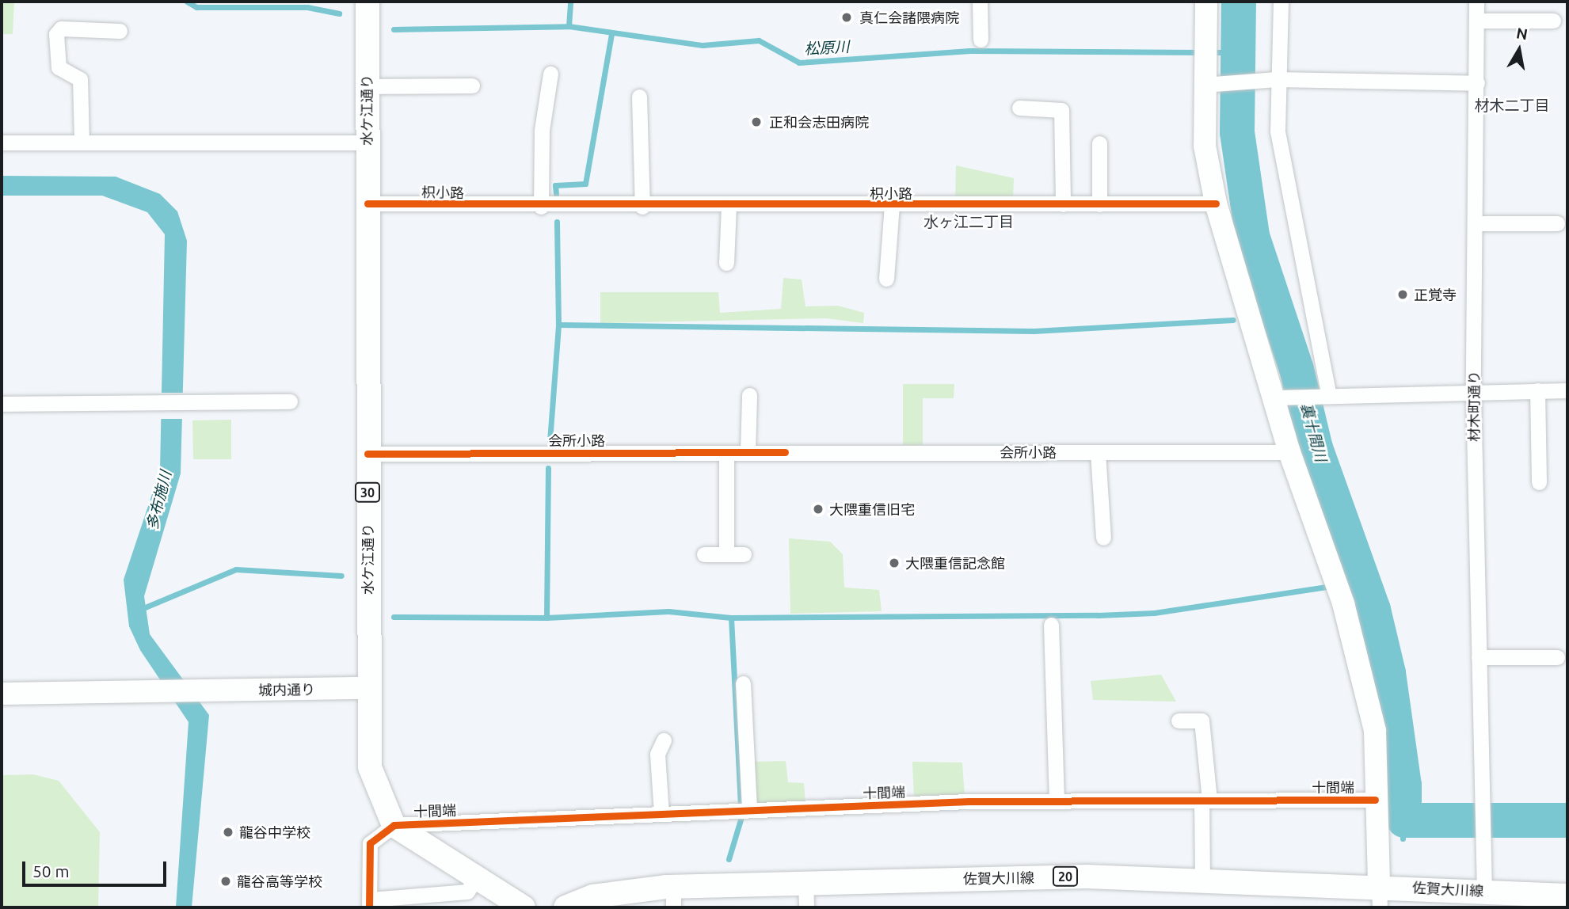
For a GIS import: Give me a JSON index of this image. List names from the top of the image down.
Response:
{
  "streets": {
    "main road": [
      "水ケ江通り",
      "30",
      "20",
      "佐賀大川線"
    ],
    "street": [
      "枳小路",
      "材木町通り",
      "会所小路",
      "城内通り",
      "十間端"
    ]
  },
  "crossings": [
    ["水ケ江通り", "枳小路"],
    ["水ケ江通り", "会所小路"],
    ["水ケ江通り", "城内通り"],
    ["水ケ江通り", "十間端"],
    ["材木町通り", "佐賀大川線"]
  ],
  "districts": ["材木二丁目", "水ヶ江二丁目"],
  "water": ["松原川", "裏十間川", "多布施川"],
  "places": [
    "真仁会諸隈病院",
    "正和会志田病院",
    "正覚寺",
    "大隈重信旧宅",
    "大隈重信記念館",
    "龍谷中学校",
    "龍谷高等学校"
  ],
  "scale_bar": "50 m",
  "north": "top"
}
